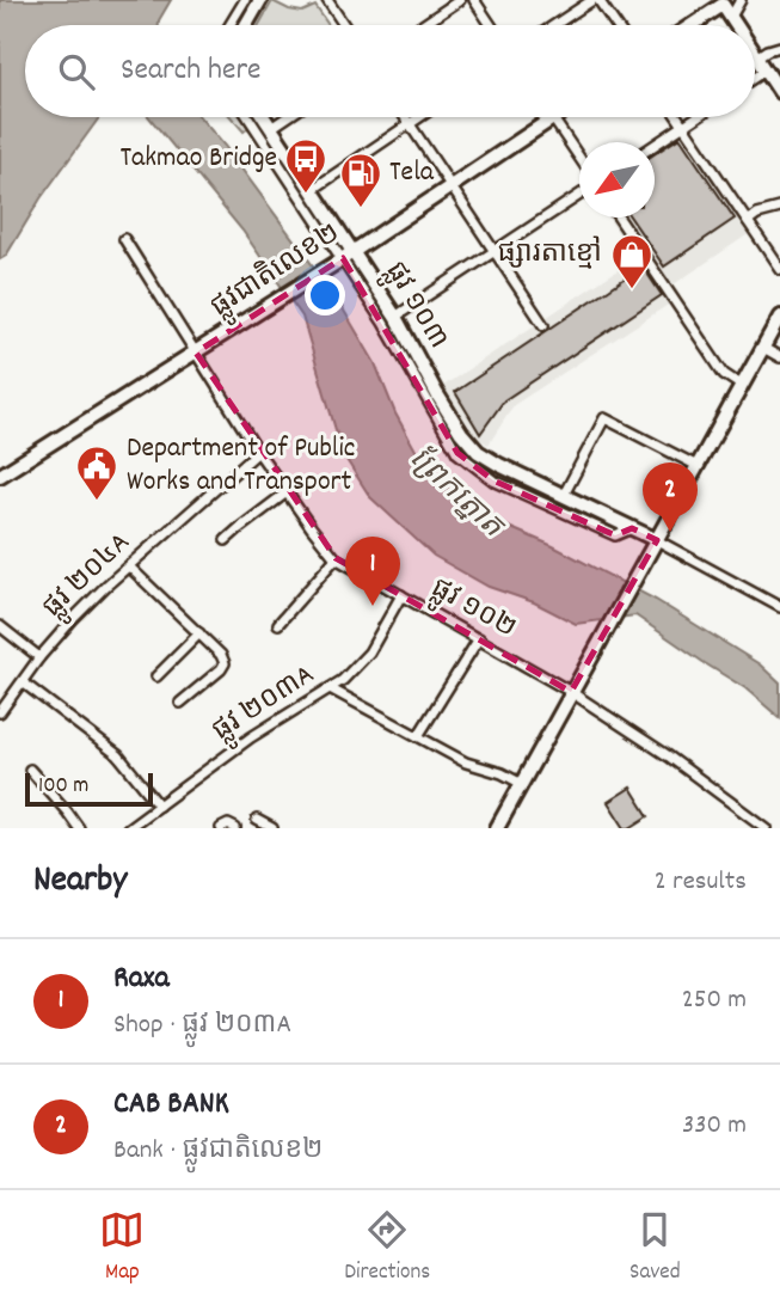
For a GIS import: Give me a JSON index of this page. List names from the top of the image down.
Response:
{
  "streets": {
    "main road": ["ផ្លូវជាតិលេខ២", "ផ្លូវ ១០៣"],
    "street": ["ផ្លូវ ២០៤A", "ផ្លូវ ១០២", "ផ្លូវ ២០៣A"]
  },
  "crossings": [
    ["ផ្លូវជាតិលេខ២", "ផ្លូវ ១០៣"],
    ["ផ្លូវជាតិលេខ២", "ផ្លូវ ១០២"],
    ["ផ្លូវ ២០៤A", "ផ្លូវ ១០២"],
    ["ផ្លូវ ១០២", "ផ្លូវ ២០៣A"]
  ],
  "water": ["ព្រែកត្នោត"],
  "places": {
    "bus stop": ["Takmao Bridge"],
    "fuel station": ["Tela"],
    "shop": ["ផ្សារតាខ្មៅ"],
    "public building": ["Department of Public Works and Transport"]
  },
  "scale_bar": "100 m",
  "north": "bottom left",
  "page": {
    "search": "Search here",
    "pins": ["2", "1"],
    "scale": "100 m",
    "heading": ["Nearby", "2 results"],
    "list": [
      {
        "mark": "1",
        "name": "Raxa",
        "note": "Shop · ផ្លូវ ២០៣A",
        "value": "250 m"
      },
      {
        "mark": "2",
        "name": "CAB BANK",
        "note": "Bank · ផ្លូវជាតិលេខ២",
        "value": "330 m"
      }
    ],
    "nav": ["Map", "Directions", "Saved"]
  }
}
